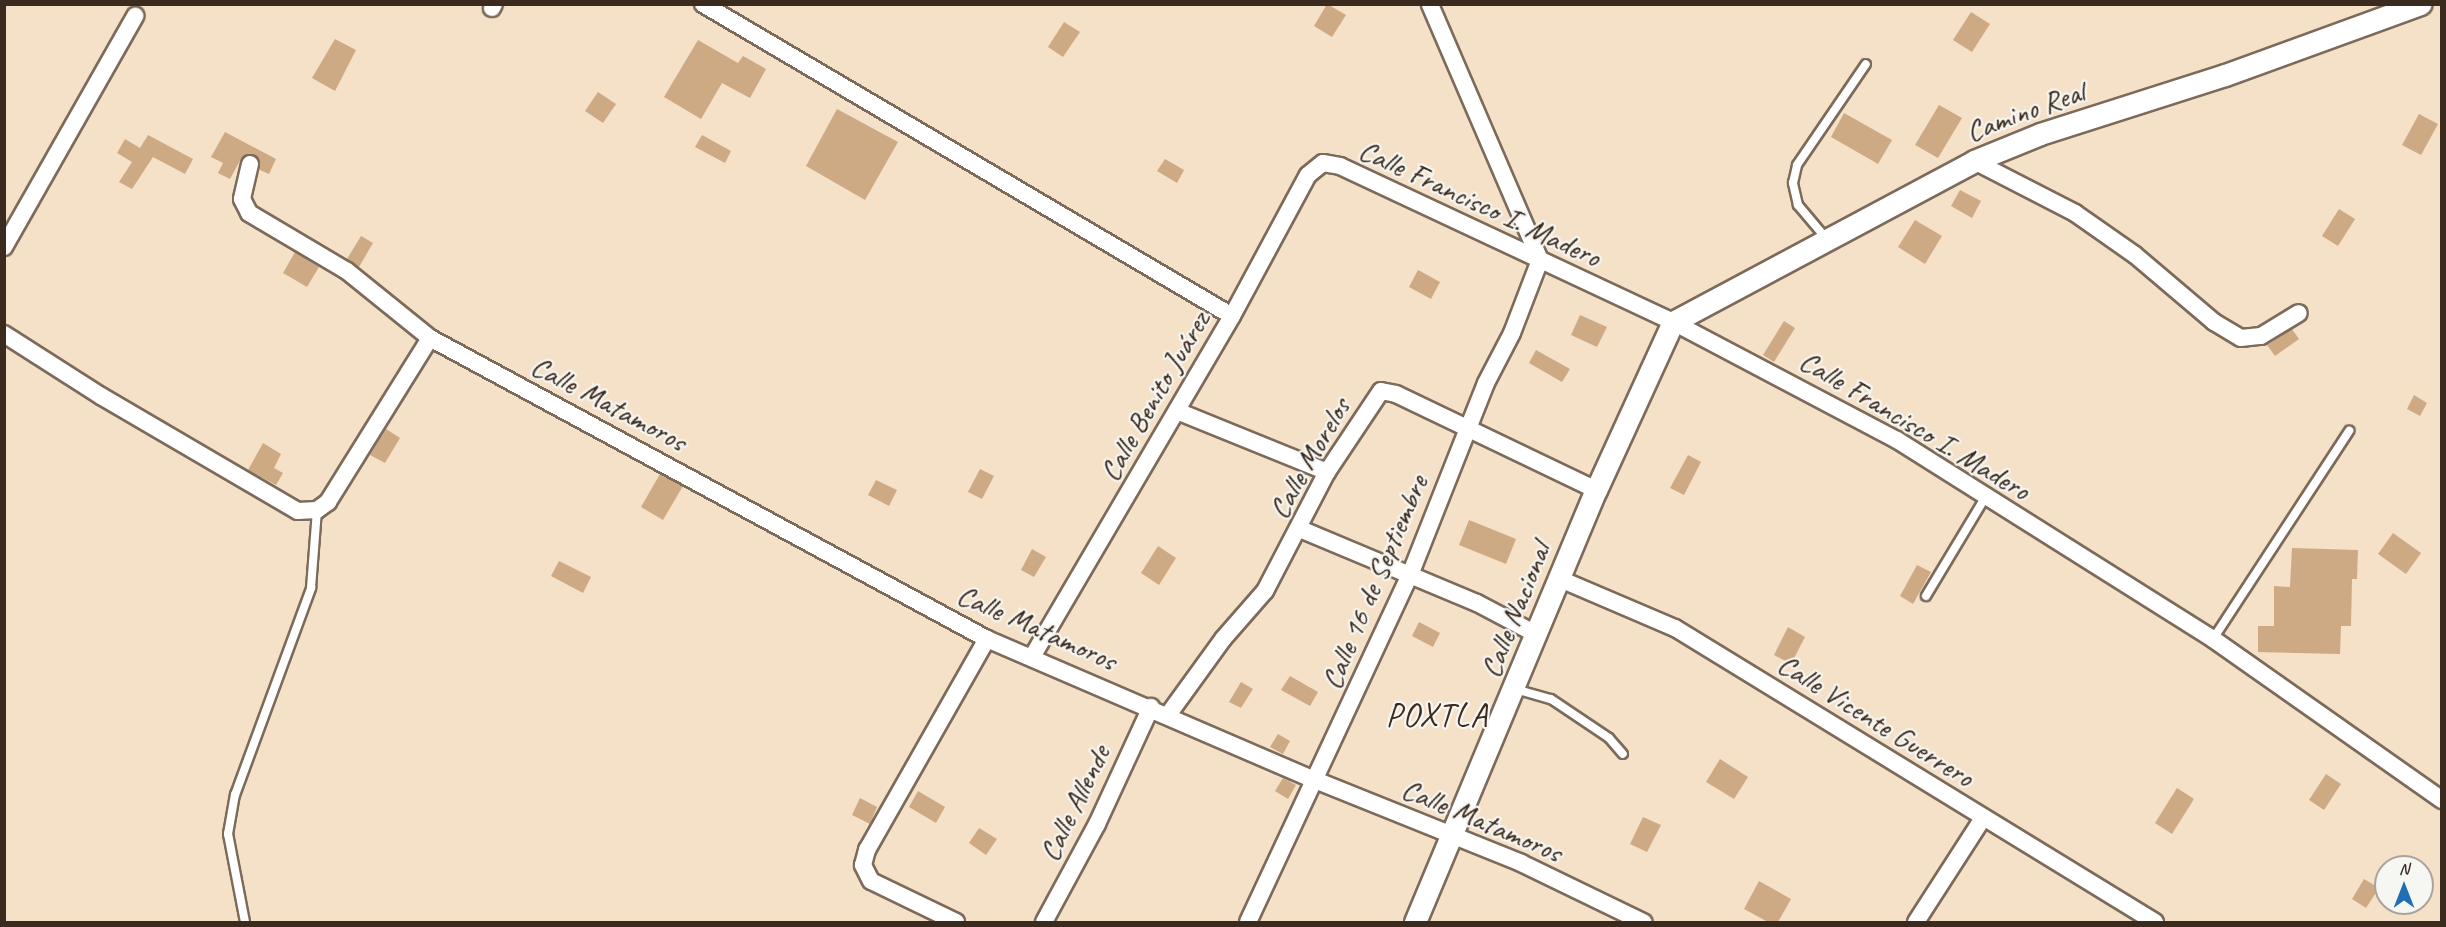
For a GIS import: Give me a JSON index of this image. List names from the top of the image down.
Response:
{
  "streets": {
    "street": [
      "Camino Real",
      "Calle Francisco I. Madero",
      "Calle Benito Juárez",
      "Calle Matamoros",
      "Calle Morelos",
      "Calle 16 de Septiembre",
      "Calle Nacional",
      "Calle Vicente Guerrero",
      "Calle Allende"
    ]
  },
  "crossings": [
    ["Camino Real", "Calle Francisco I. Madero"],
    ["Camino Real", "Calle Nacional"],
    ["Calle Francisco I. Madero", "Calle Benito Juárez"],
    ["Calle Francisco I. Madero", "Calle 16 de Septiembre"],
    ["Calle Francisco I. Madero", "Calle Nacional"],
    ["Calle Benito Juárez", "Calle Matamoros"],
    ["Calle Matamoros", "Calle Morelos"],
    ["Calle Matamoros", "Calle 16 de Septiembre"],
    ["Calle Matamoros", "Calle Nacional"],
    ["Calle Matamoros", "Calle Allende"],
    ["Calle Morelos", "Calle 16 de Septiembre"],
    ["Calle Morelos", "Calle Nacional"],
    ["Calle Nacional", "Calle Vicente Guerrero"]
  ],
  "districts": ["POXTLA"],
  "north": "top"
}
